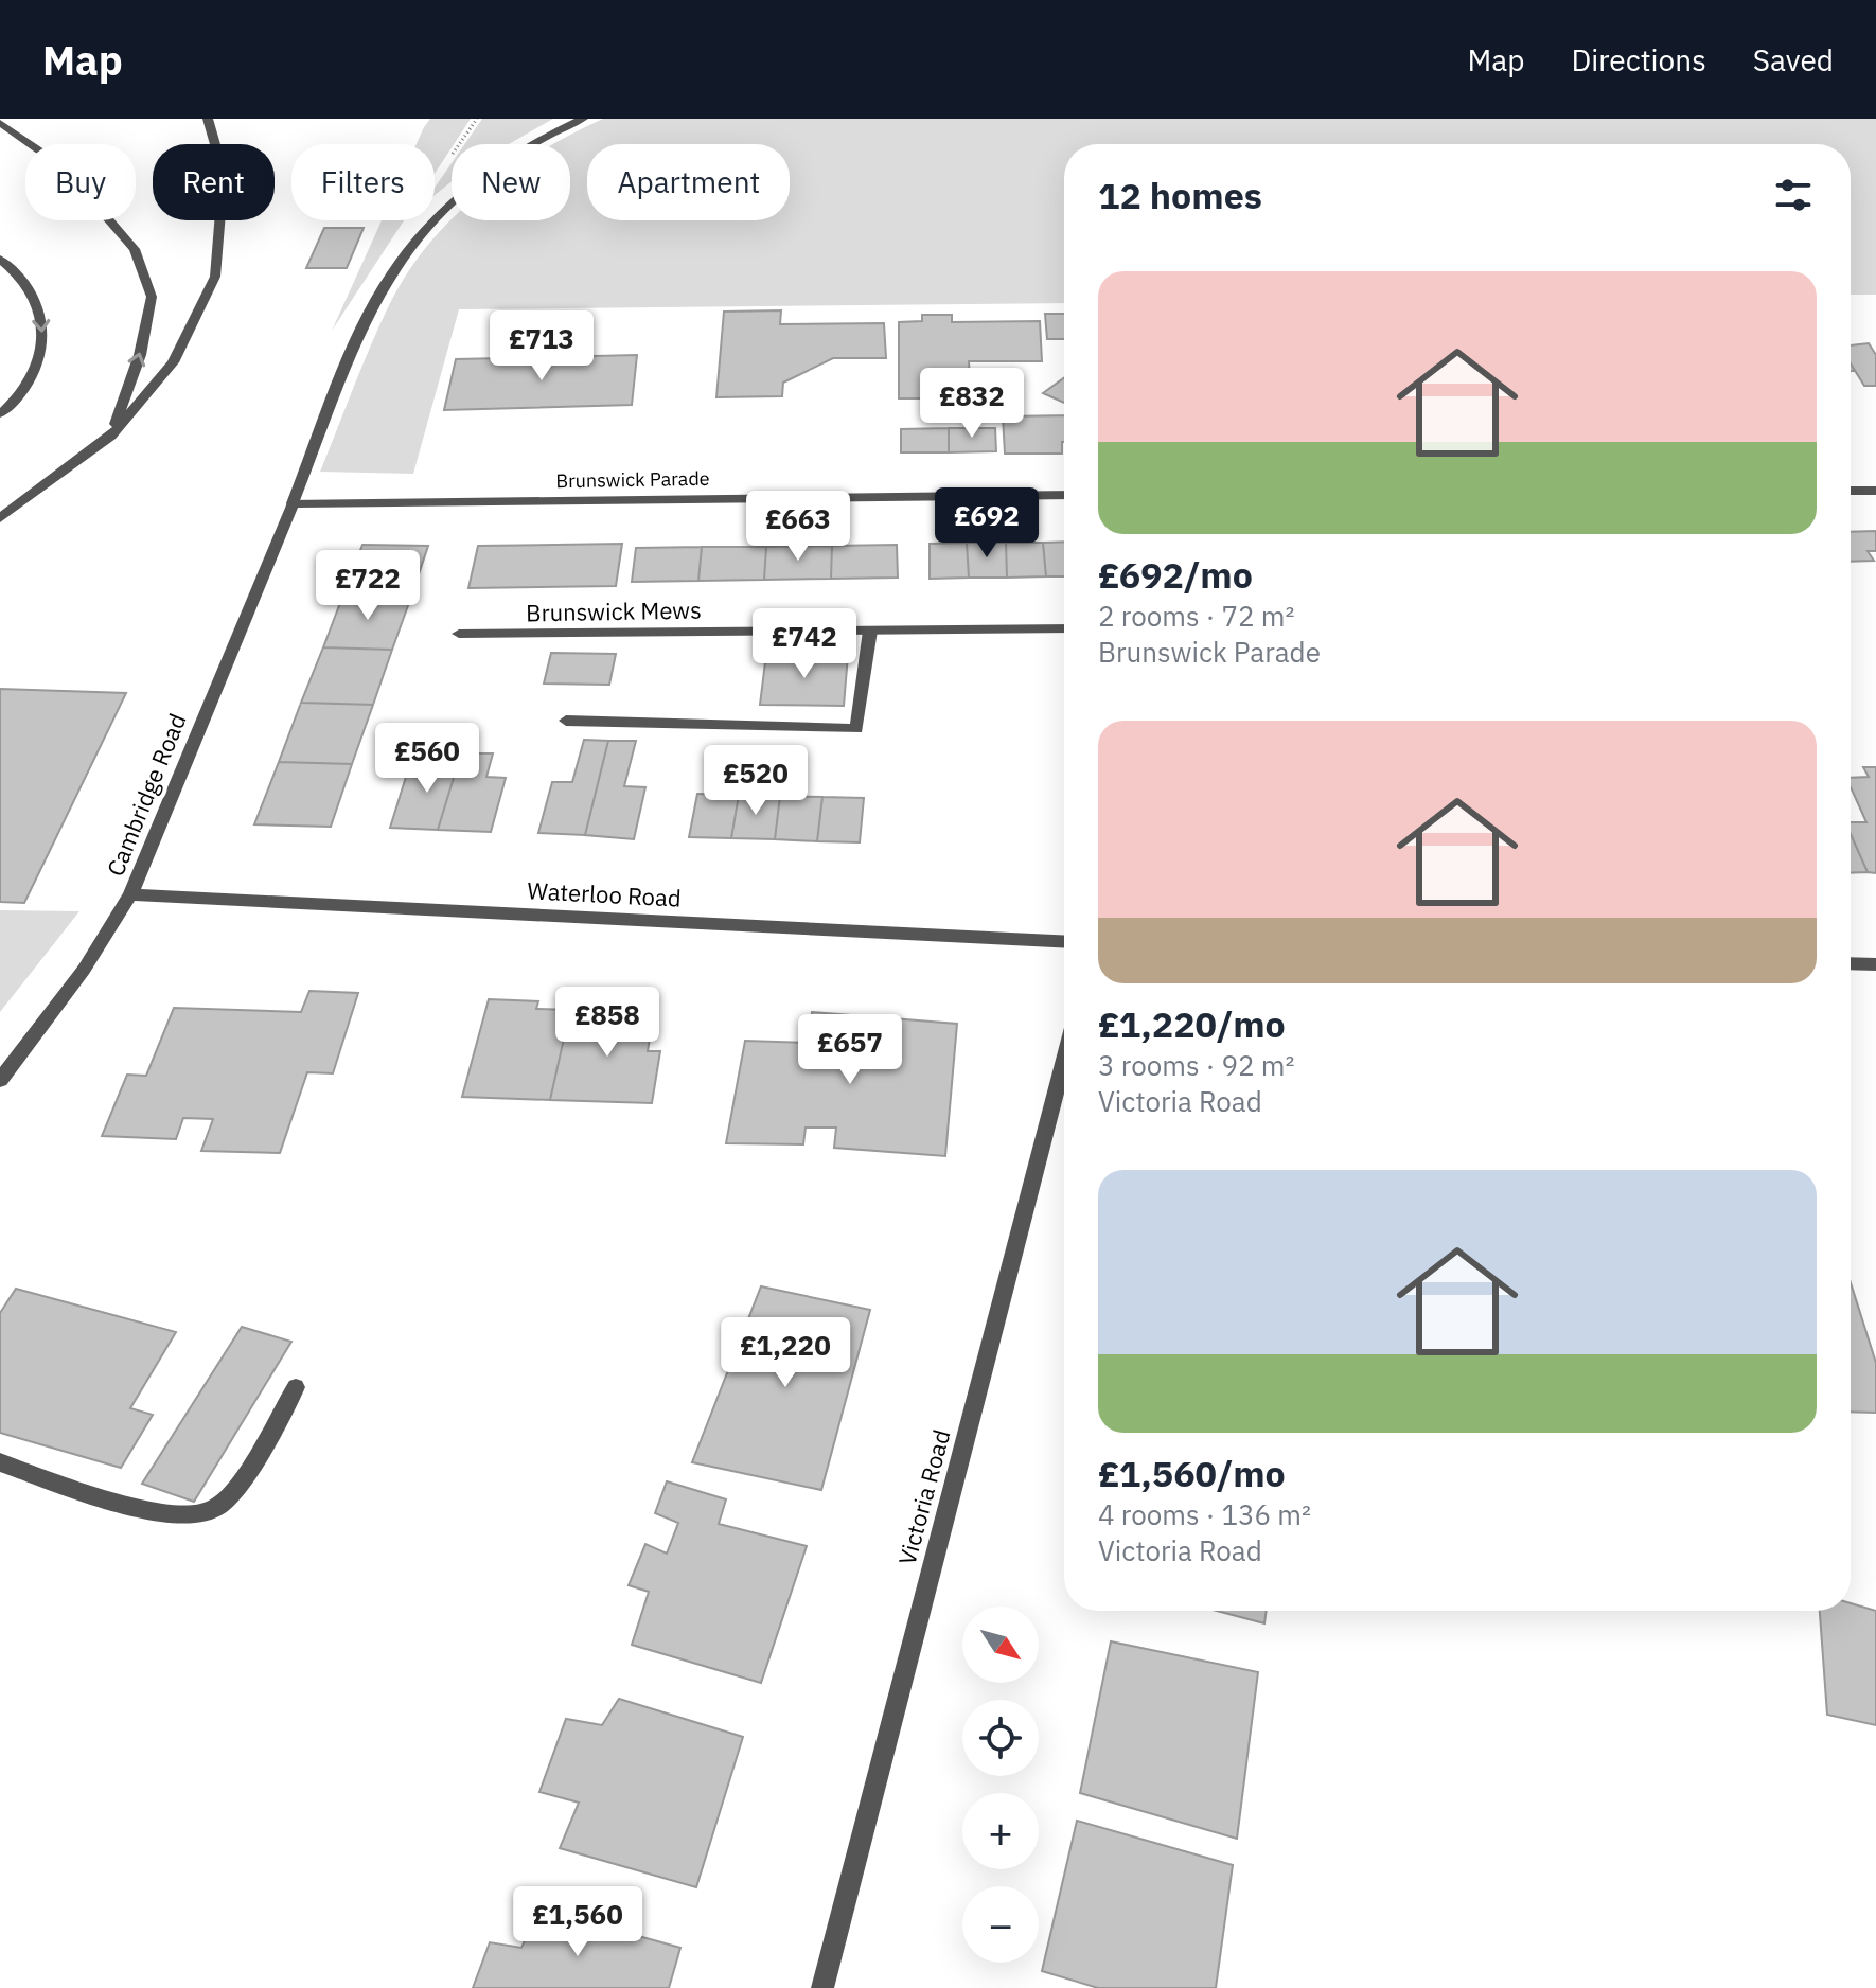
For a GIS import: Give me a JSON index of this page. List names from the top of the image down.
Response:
{
  "streets": {
    "street": [
      "Brunswick Parade",
      "Brunswick Mews",
      "Cambridge Road",
      "Waterloo Road",
      "Victoria Road"
    ]
  },
  "crossings": [
    ["Brunswick Parade", "Cambridge Road"],
    ["Cambridge Road", "Waterloo Road"]
  ],
  "north": "bottom right",
  "page": {
    "header": "Map",
    "nav": ["Map", "Directions", "Saved"],
    "chip": [
      "Buy",
      "Rent",
      "Filters",
      "New",
      "Apartment"
    ],
    "heading": "12 homes",
    "list": [
      {
        "name": "£692/mo",
        "note": "2 rooms · 72 m² · Brunswick Parade"
      },
      {
        "name": "£1,220/mo",
        "note": "3 rooms · 92 m² · Victoria Road"
      },
      {
        "name": "£1,560/mo",
        "note": "4 rooms · 136 m² · Victoria Road"
      }
    ],
    "price": [
      "£713",
      "£832",
      "£692",
      "£663",
      "£722",
      "£742",
      "£560",
      "£520",
      "£858",
      "£657",
      "£1,220",
      "£1,560"
    ],
    "map_buttons": ["+", "−"]
  }
}
